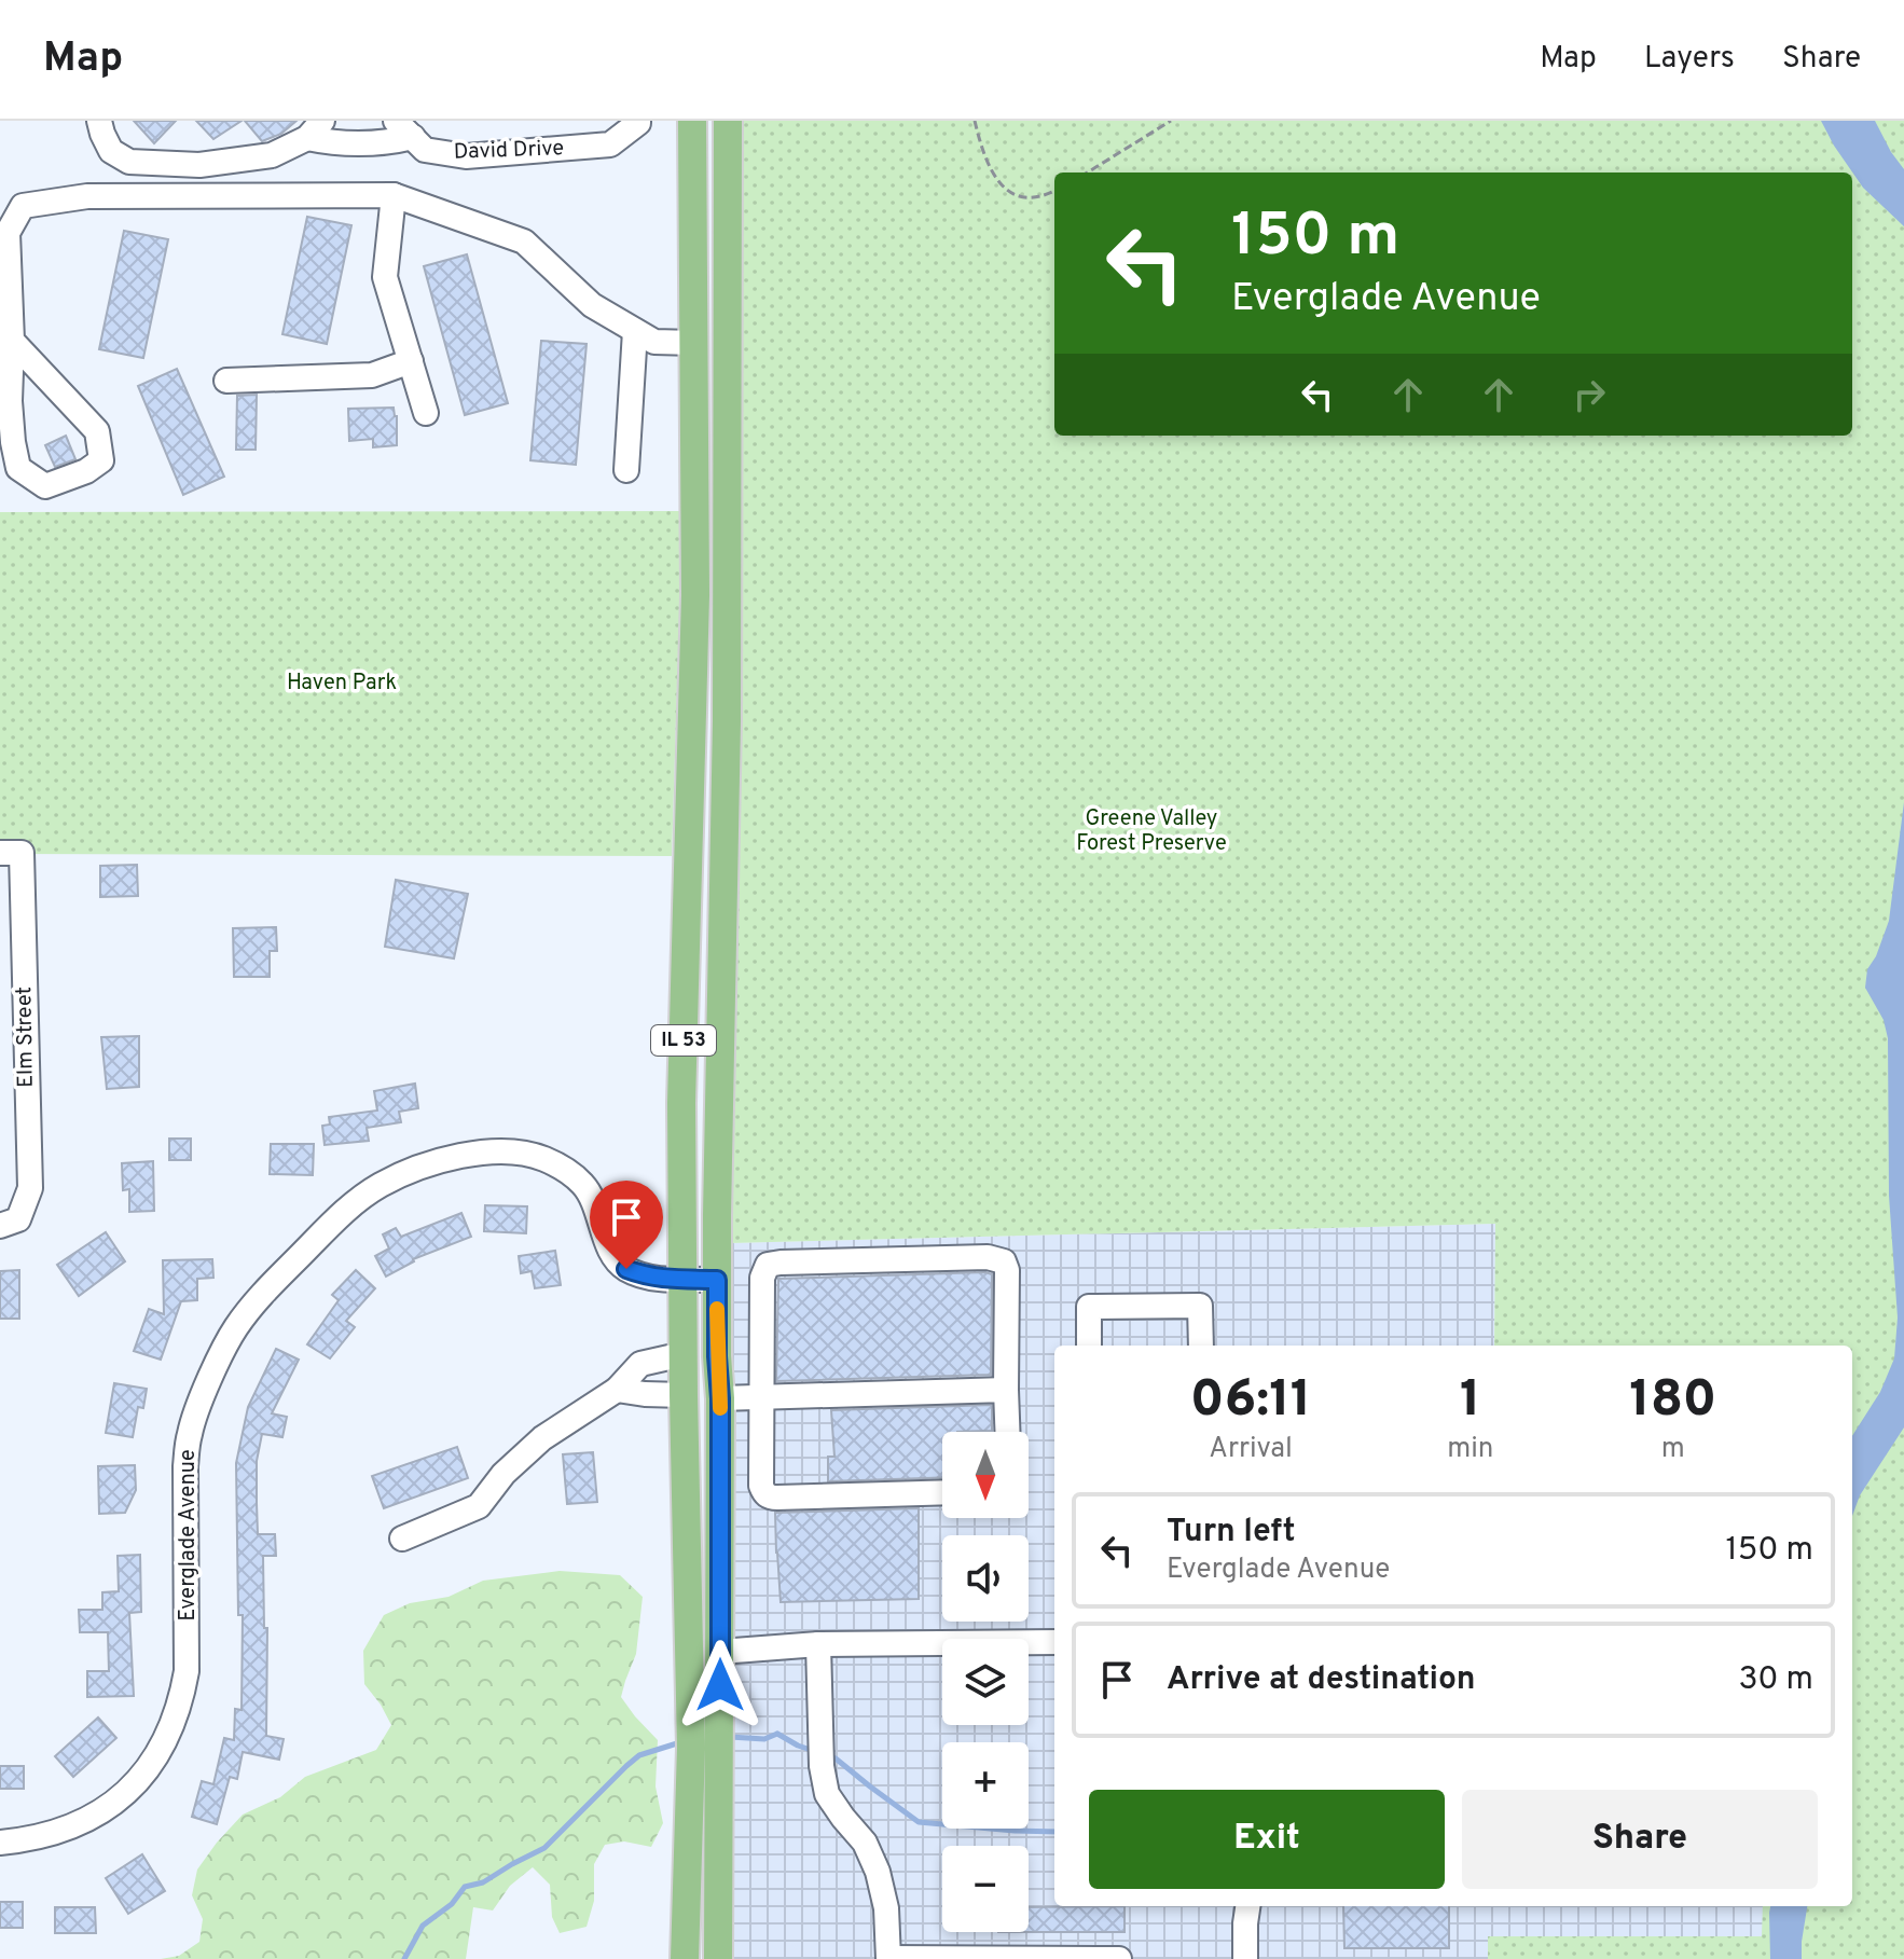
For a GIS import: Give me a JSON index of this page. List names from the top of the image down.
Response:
{
  "streets": {
    "main road": ["IL 53"],
    "street": ["David Drive", "Elm Street", "Everglade Avenue"]
  },
  "crossings": [
    ["IL 53", "Everglade Avenue"]
  ],
  "parks": ["Haven Park", "Greene Valley Forest Preserve"],
  "north": "bottom",
  "page": {
    "header": "Map",
    "nav": ["Map", "Layers", "Share"],
    "turn": ["150 m", "Everglade Avenue"],
    "eta": [
      "06:11",
      "Arrival",
      "1",
      "min",
      "180",
      "m"
    ],
    "map_buttons": ["+", "−"],
    "list": [
      {
        "name": "Turn left",
        "note": "Everglade Avenue",
        "value": "150 m"
      },
      {
        "name": "Arrive at destination",
        "value": "30 m"
      }
    ],
    "buttons": ["Exit", "Share"]
  }
}
